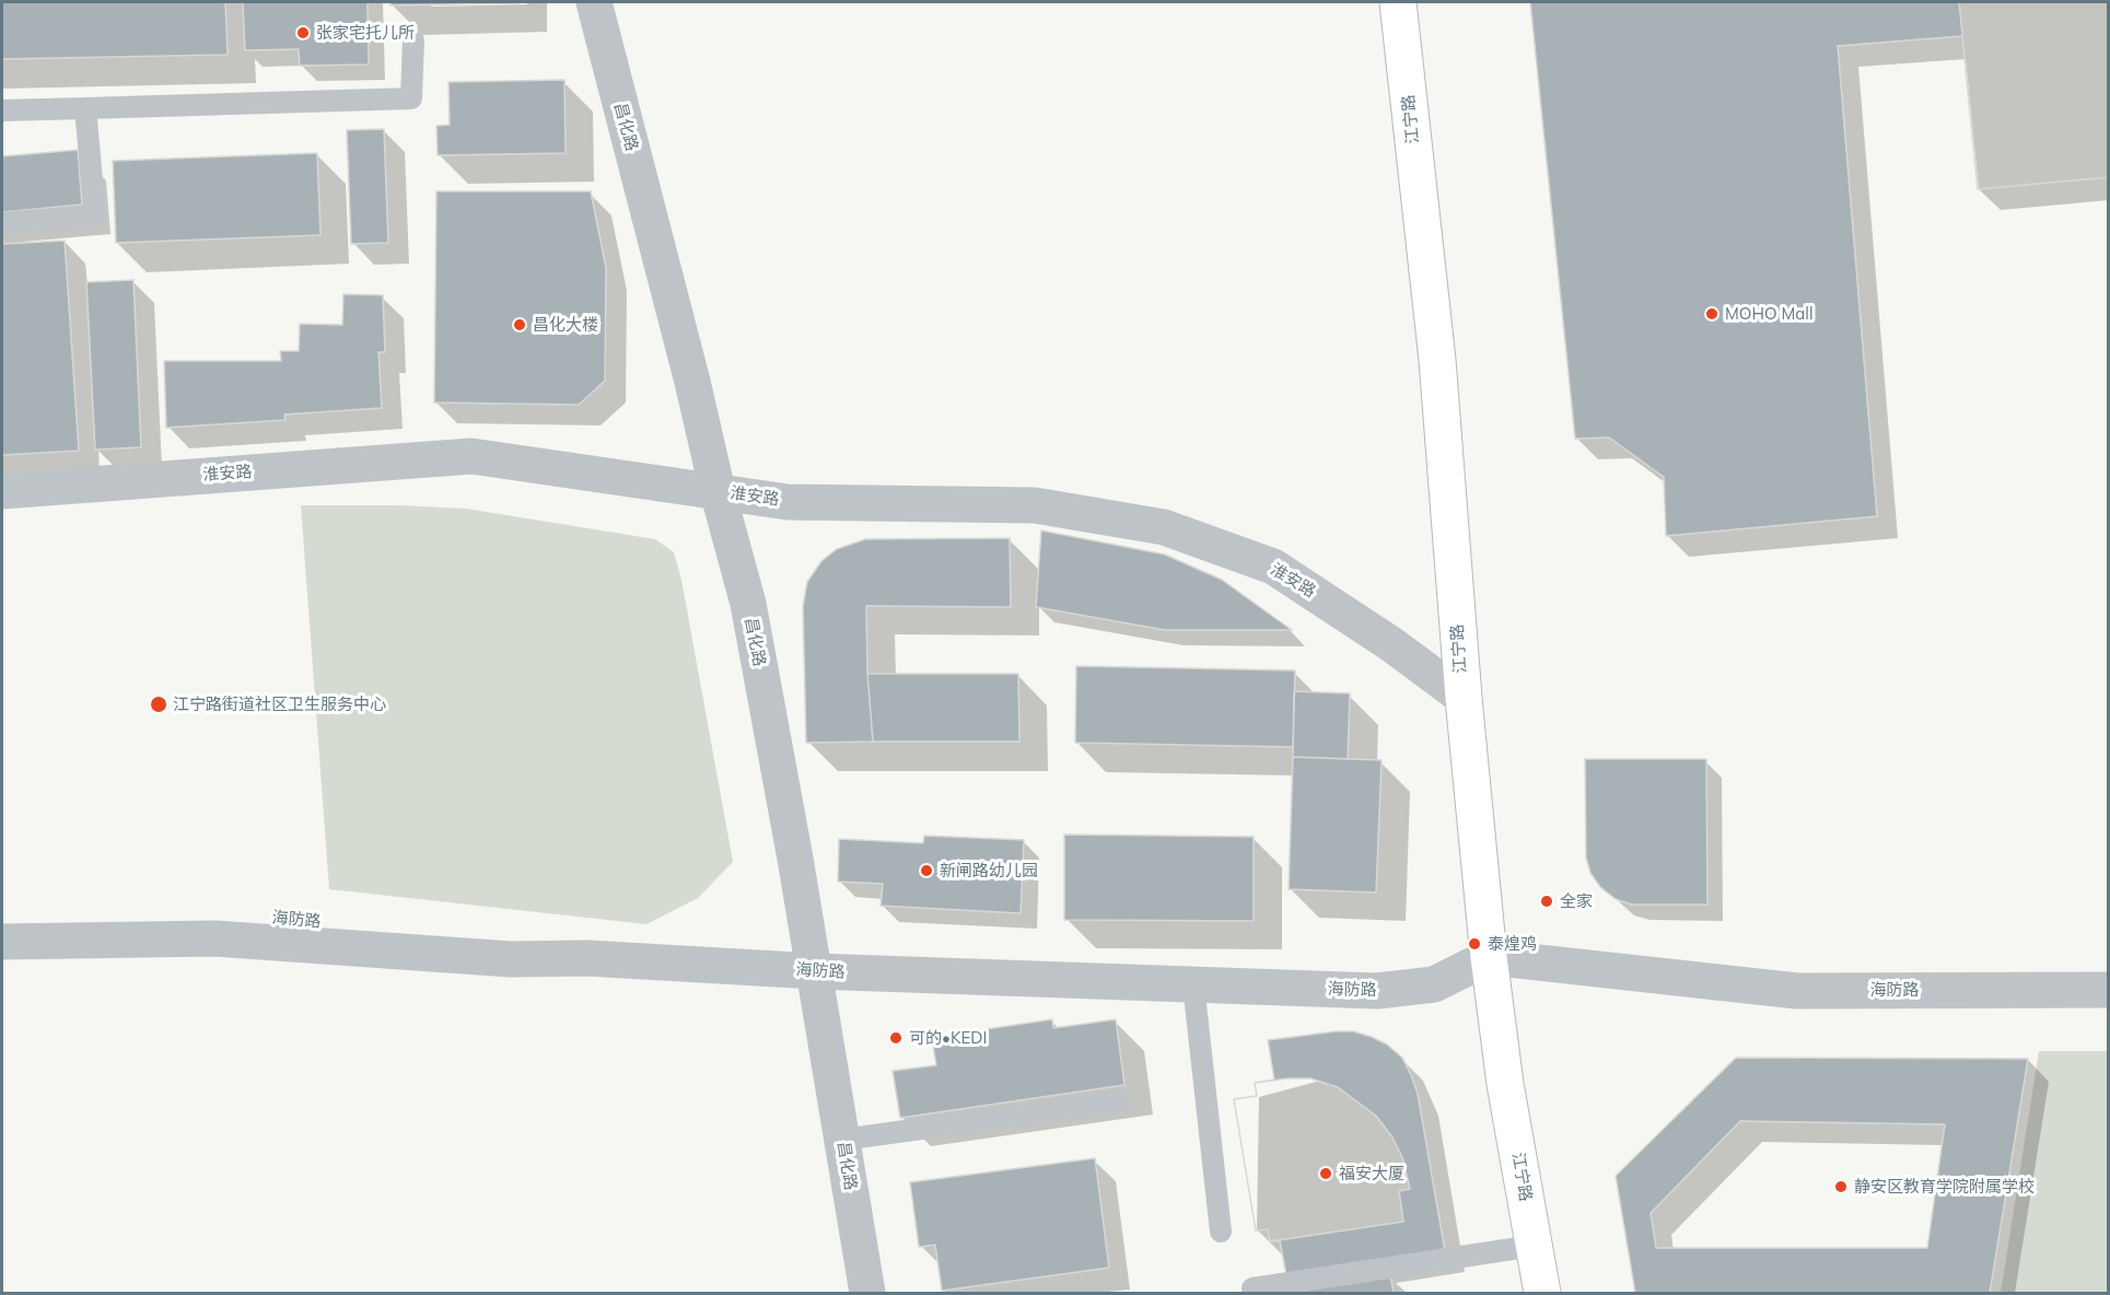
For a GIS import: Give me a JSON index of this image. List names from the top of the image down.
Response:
{
  "streets": {
    "main road": ["江宁路"],
    "street": ["昌化路", "淮安路", "海防路"]
  },
  "crossings": [
    ["江宁路", "淮安路"],
    ["江宁路", "海防路"],
    ["昌化路", "淮安路"],
    ["昌化路", "海防路"]
  ],
  "places": [
    "张家宅托儿所",
    "MOHO Mall",
    "昌化大楼",
    "江宁路街道社区卫生服务中心",
    "新闸路幼儿园",
    "全家",
    "泰煌鸡",
    "可的•KEDI",
    "福安大厦",
    "静安区教育学院附属学校"
  ]
}
